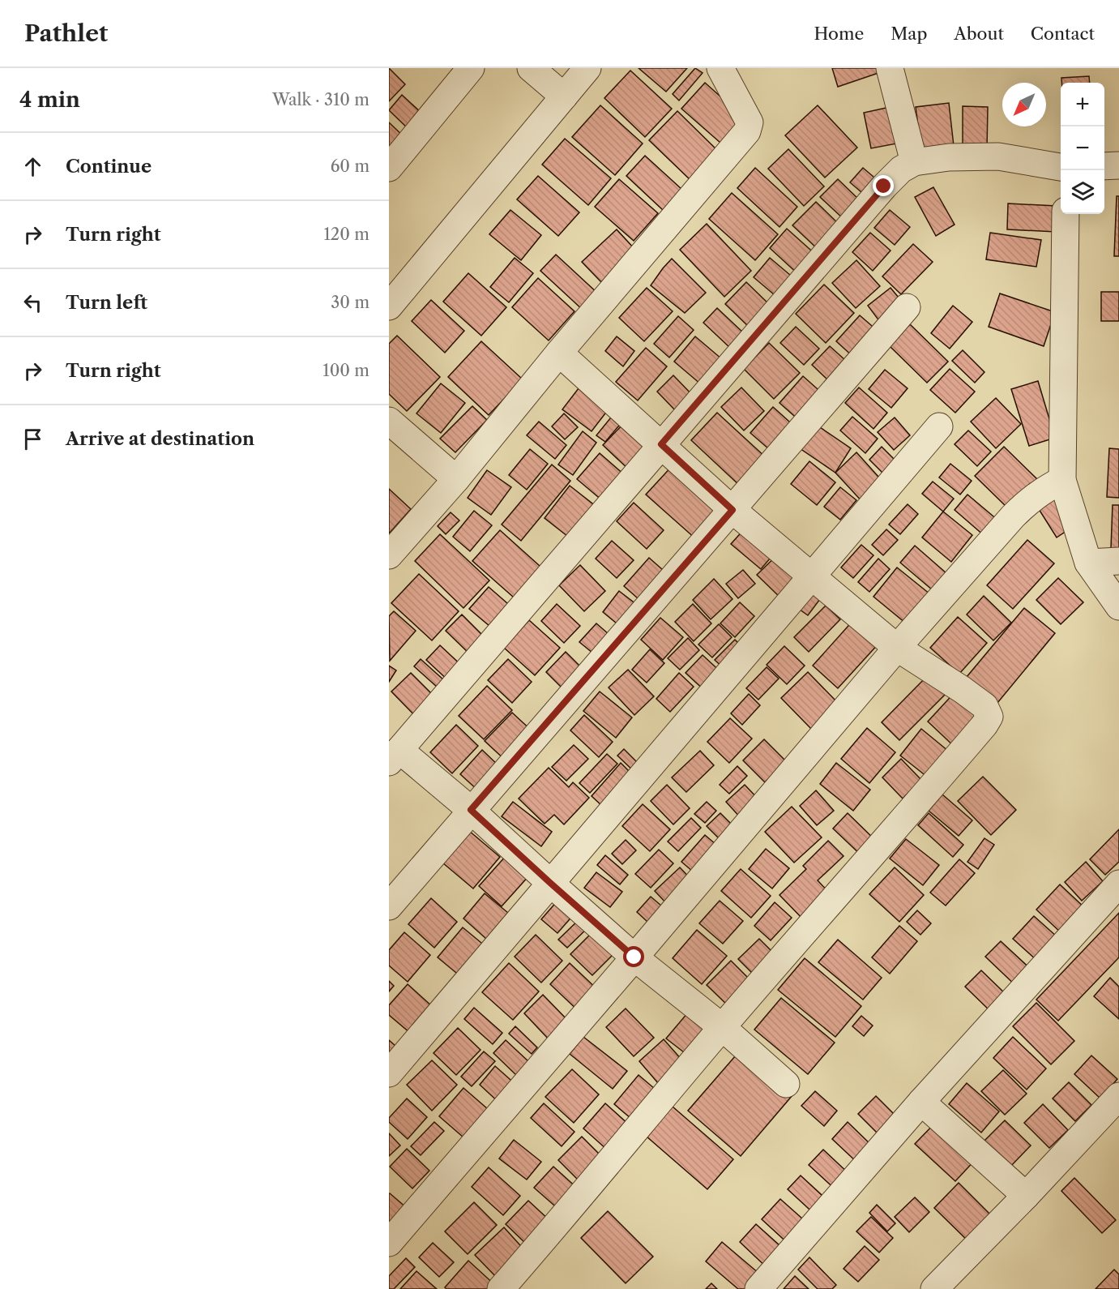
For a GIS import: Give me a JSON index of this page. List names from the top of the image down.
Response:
{
  "north": "bottom left",
  "page": {
    "header": "Pathlet",
    "nav": [
      "Home",
      "Map",
      "About",
      "Contact"
    ],
    "heading": ["4 min", "Walk · 310 m"],
    "map_buttons": ["+", "−"],
    "list": [
      ["Continue", "60 m"],
      ["Turn right", "120 m"],
      ["Turn left", "30 m"],
      ["Turn right", "100 m"],
      "Arrive at destination"
    ]
  }
}
